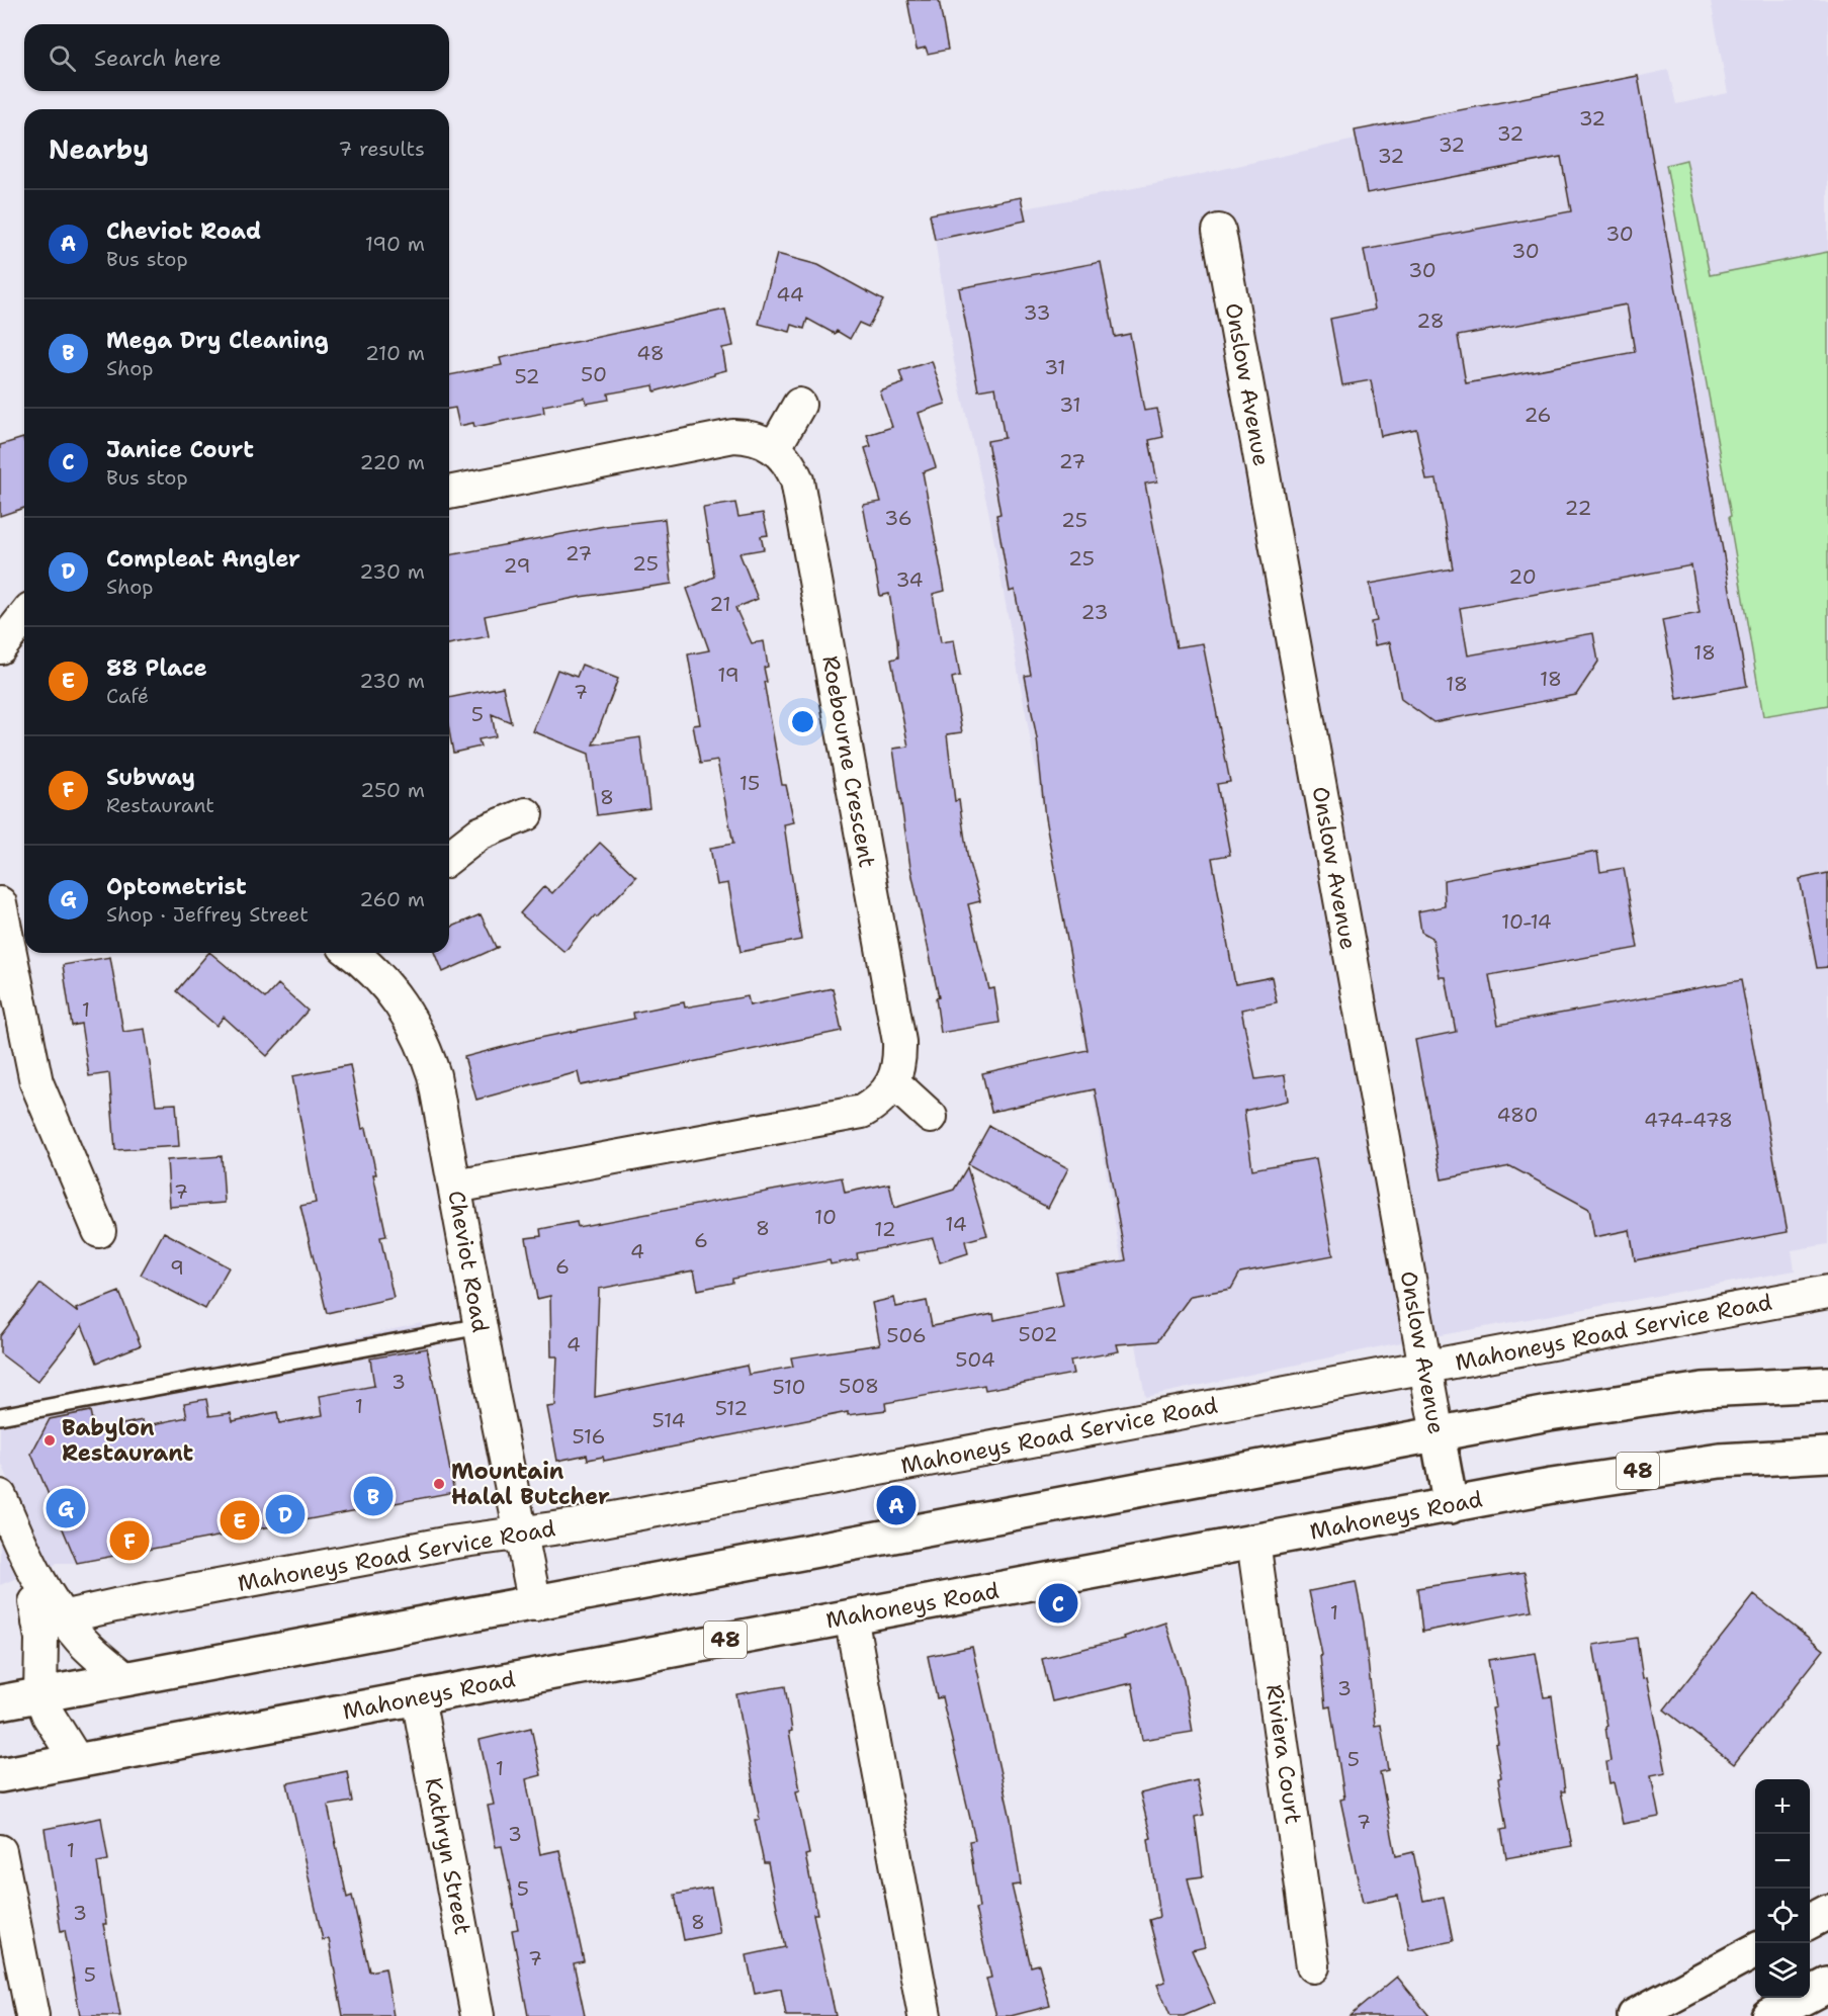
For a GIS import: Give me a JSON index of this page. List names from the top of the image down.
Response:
{
  "streets": {
    "main road": ["Onslow Avenue", "48", "Mahoneys Road"],
    "street": [
      "Roebourne Crescent",
      "Cheviot Road",
      "Mahoneys Road Service Road",
      "Riviera Court",
      "Kathryn Street"
    ]
  },
  "crossings": [
    ["Onslow Avenue", "Mahoneys Road Service Road"],
    ["Onslow Avenue", "Mahoneys Road"],
    ["Cheviot Road", "Mahoneys Road Service Road"],
    ["Mahoneys Road", "Riviera Court"],
    ["Mahoneys Road", "Kathryn Street"]
  ],
  "places": ["Babylon Restaurant", "Mountain Halal Butcher"],
  "house_numbers": [
    "32",
    "32",
    "32",
    "32",
    "30",
    "30",
    "30",
    "44",
    "33",
    "28",
    "48",
    "31",
    "50",
    "52",
    "31",
    "26",
    "27",
    "22",
    "36",
    "25",
    "27",
    "25",
    "25",
    "29",
    "20",
    "34",
    "21",
    "23",
    "18",
    "19",
    "18",
    "18",
    "7",
    "5",
    "15",
    "8",
    "10-14",
    "1",
    "480",
    "474-478",
    "7",
    "10",
    "14",
    "8",
    "12",
    "6",
    "4",
    "6",
    "9",
    "502",
    "506",
    "4",
    "504",
    "3",
    "508",
    "510",
    "1",
    "512",
    "514",
    "516",
    "1",
    "3",
    "5",
    "1",
    "7",
    "3",
    "1",
    "5",
    "3",
    "8",
    "7",
    "5"
  ],
  "page": {
    "search": "Search here",
    "heading": ["Nearby", "7 results"],
    "list": [
      {
        "mark": "A",
        "name": "Cheviot Road",
        "note": "Bus stop",
        "value": "190 m"
      },
      {
        "mark": "B",
        "name": "Mega Dry Cleaning",
        "note": "Shop",
        "value": "210 m"
      },
      {
        "mark": "C",
        "name": "Janice Court",
        "note": "Bus stop",
        "value": "220 m"
      },
      {
        "mark": "D",
        "name": "Compleat Angler",
        "note": "Shop",
        "value": "230 m"
      },
      {
        "mark": "E",
        "name": "88 Place",
        "note": "Café",
        "value": "230 m"
      },
      {
        "mark": "F",
        "name": "Subway",
        "note": "Restaurant",
        "value": "250 m"
      },
      {
        "mark": "G",
        "name": "Optometrist",
        "note": "Shop · Jeffrey Street",
        "value": "260 m"
      }
    ],
    "pins": [
      "B",
      "A",
      "G",
      "D",
      "E",
      "F",
      "C"
    ],
    "map_buttons": ["+", "−"]
  }
}
